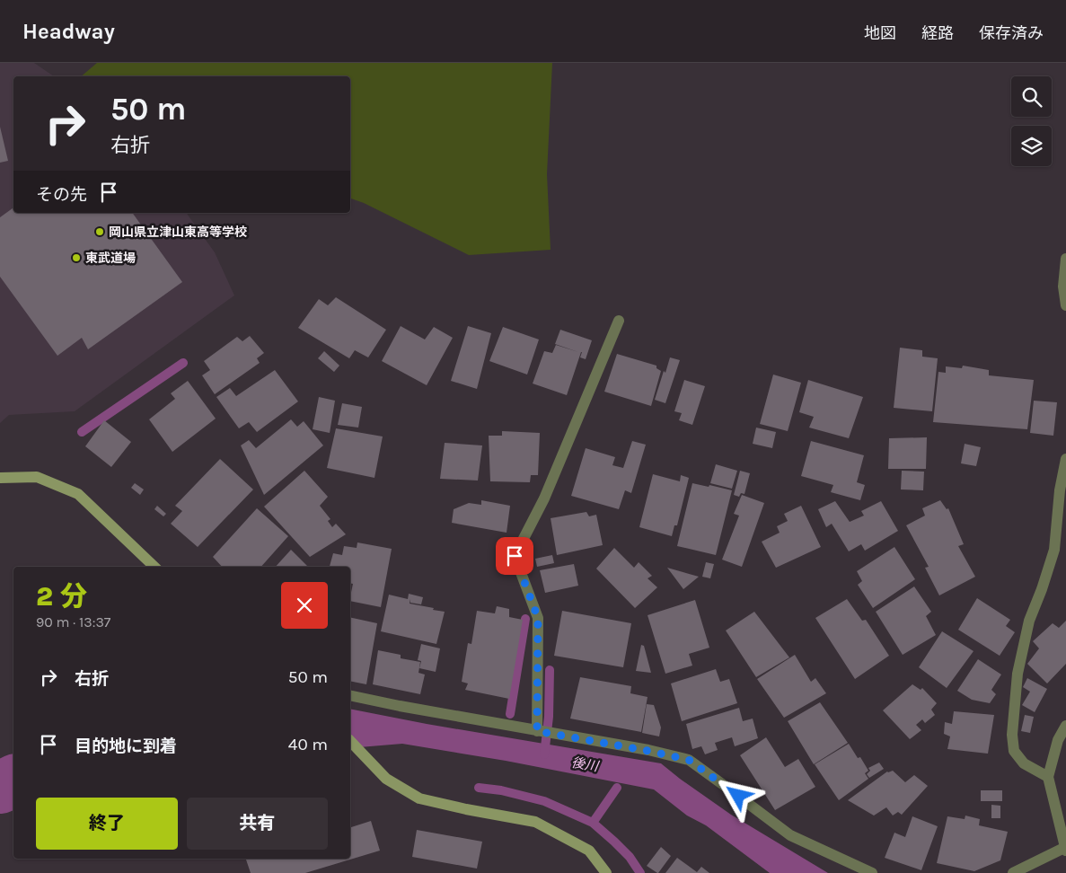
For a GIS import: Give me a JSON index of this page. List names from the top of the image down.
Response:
{
  "water": ["後川"],
  "places": ["岡山県立津山東高等学校", "東武道場"],
  "page": {
    "header": "Headway",
    "nav": ["地図", "経路", "保存済み"],
    "turn": ["50 m", "右折"],
    "then": "その先",
    "heading": ["2 分", "90 m · 13:37"],
    "list": [
      {
        "name": "右折",
        "value": "50 m"
      },
      {
        "name": "目的地に到着",
        "value": "40 m"
      }
    ],
    "buttons": ["終了", "共有"]
  }
}
